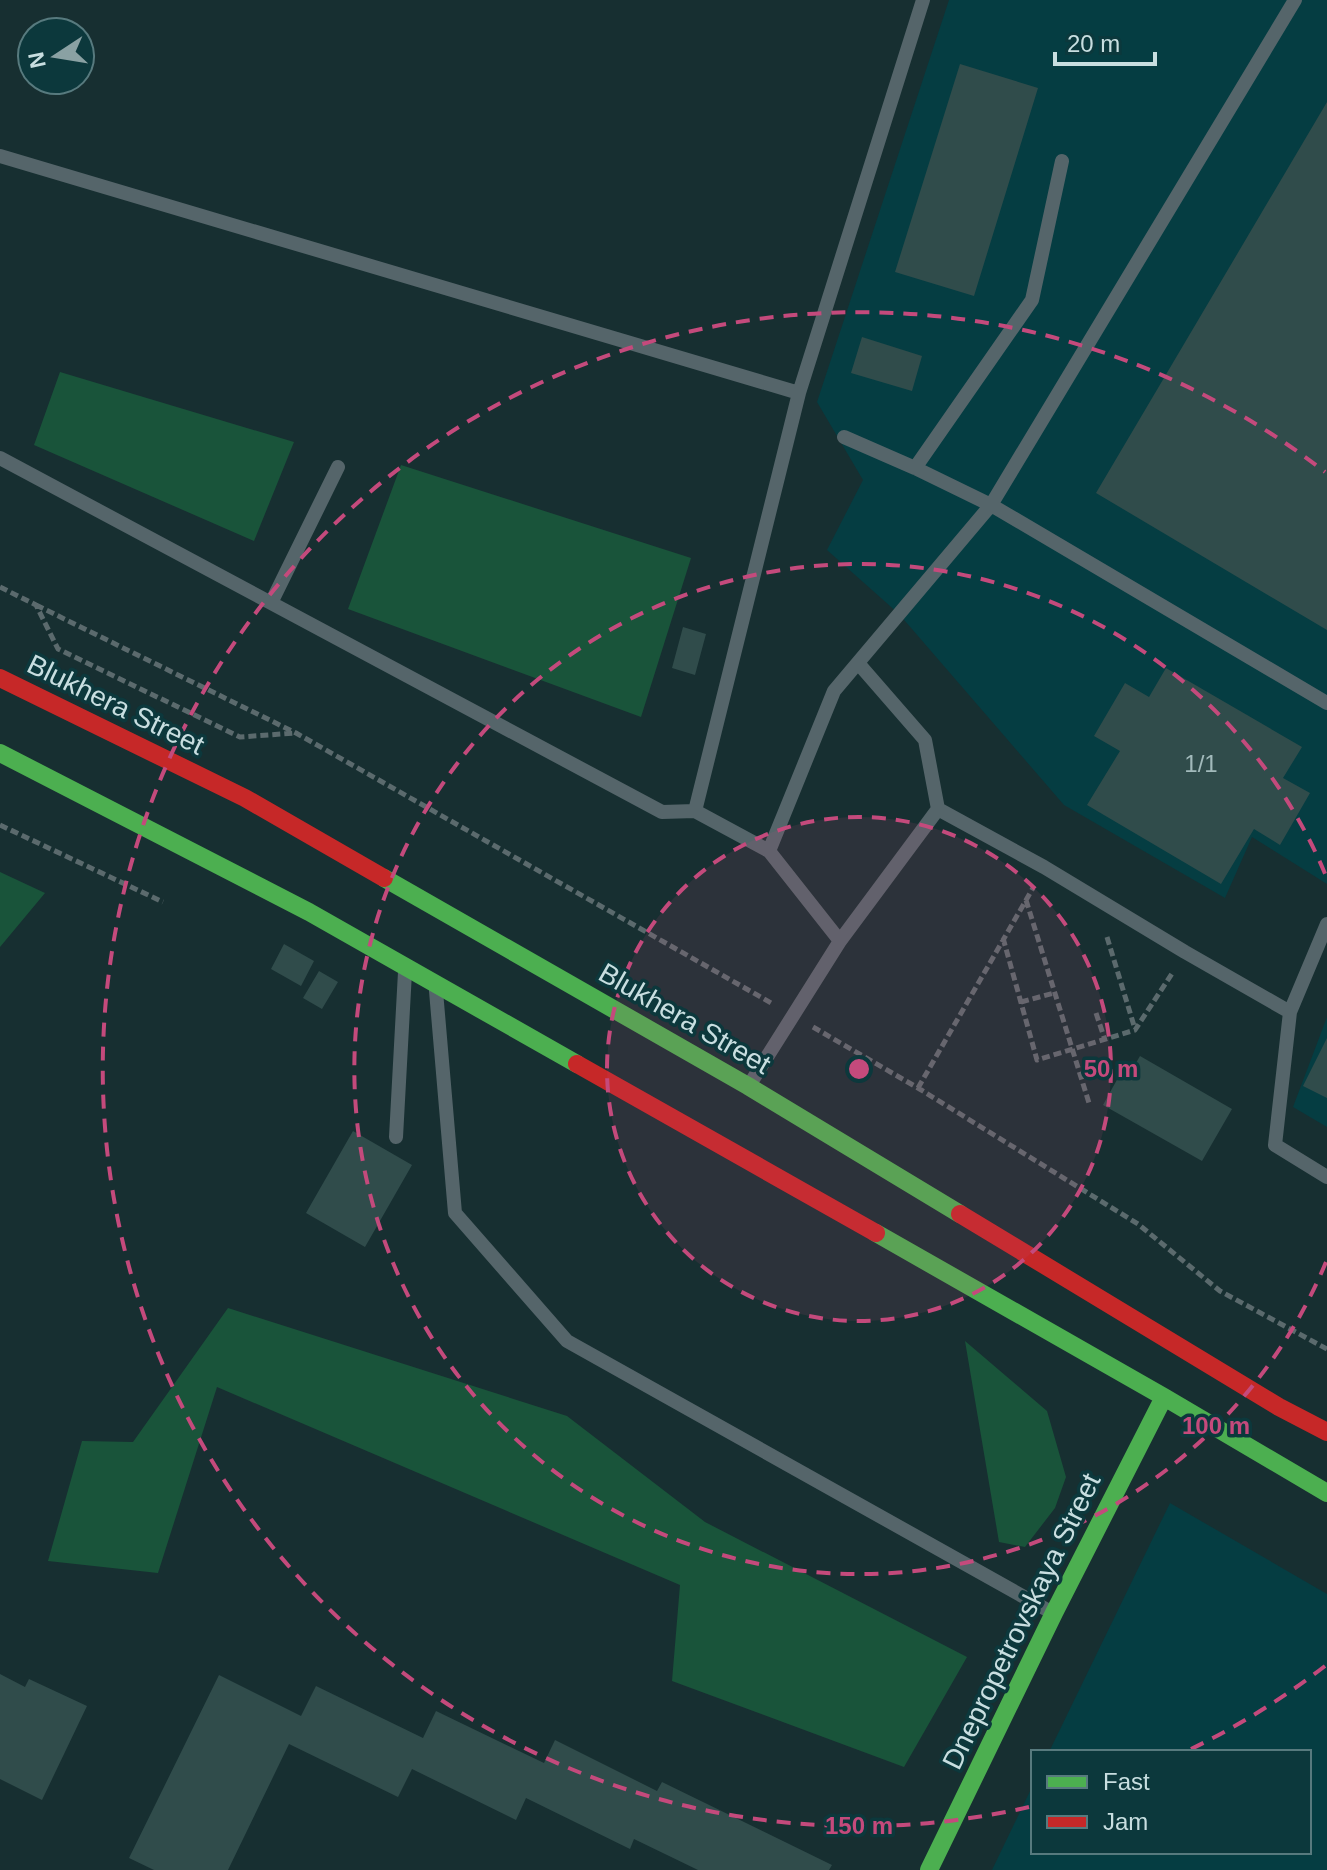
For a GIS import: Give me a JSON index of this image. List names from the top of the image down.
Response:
{
  "streets": {
    "main road": ["Blukhera Street", "Dnepropetrovskaya Street"]
  },
  "house_numbers": ["1/1"],
  "legend": ["Fast", "Jam"],
  "scale_bar": "20 m",
  "north": "left",
  "rings": ["50 m", "100 m", "150 m"]
}
